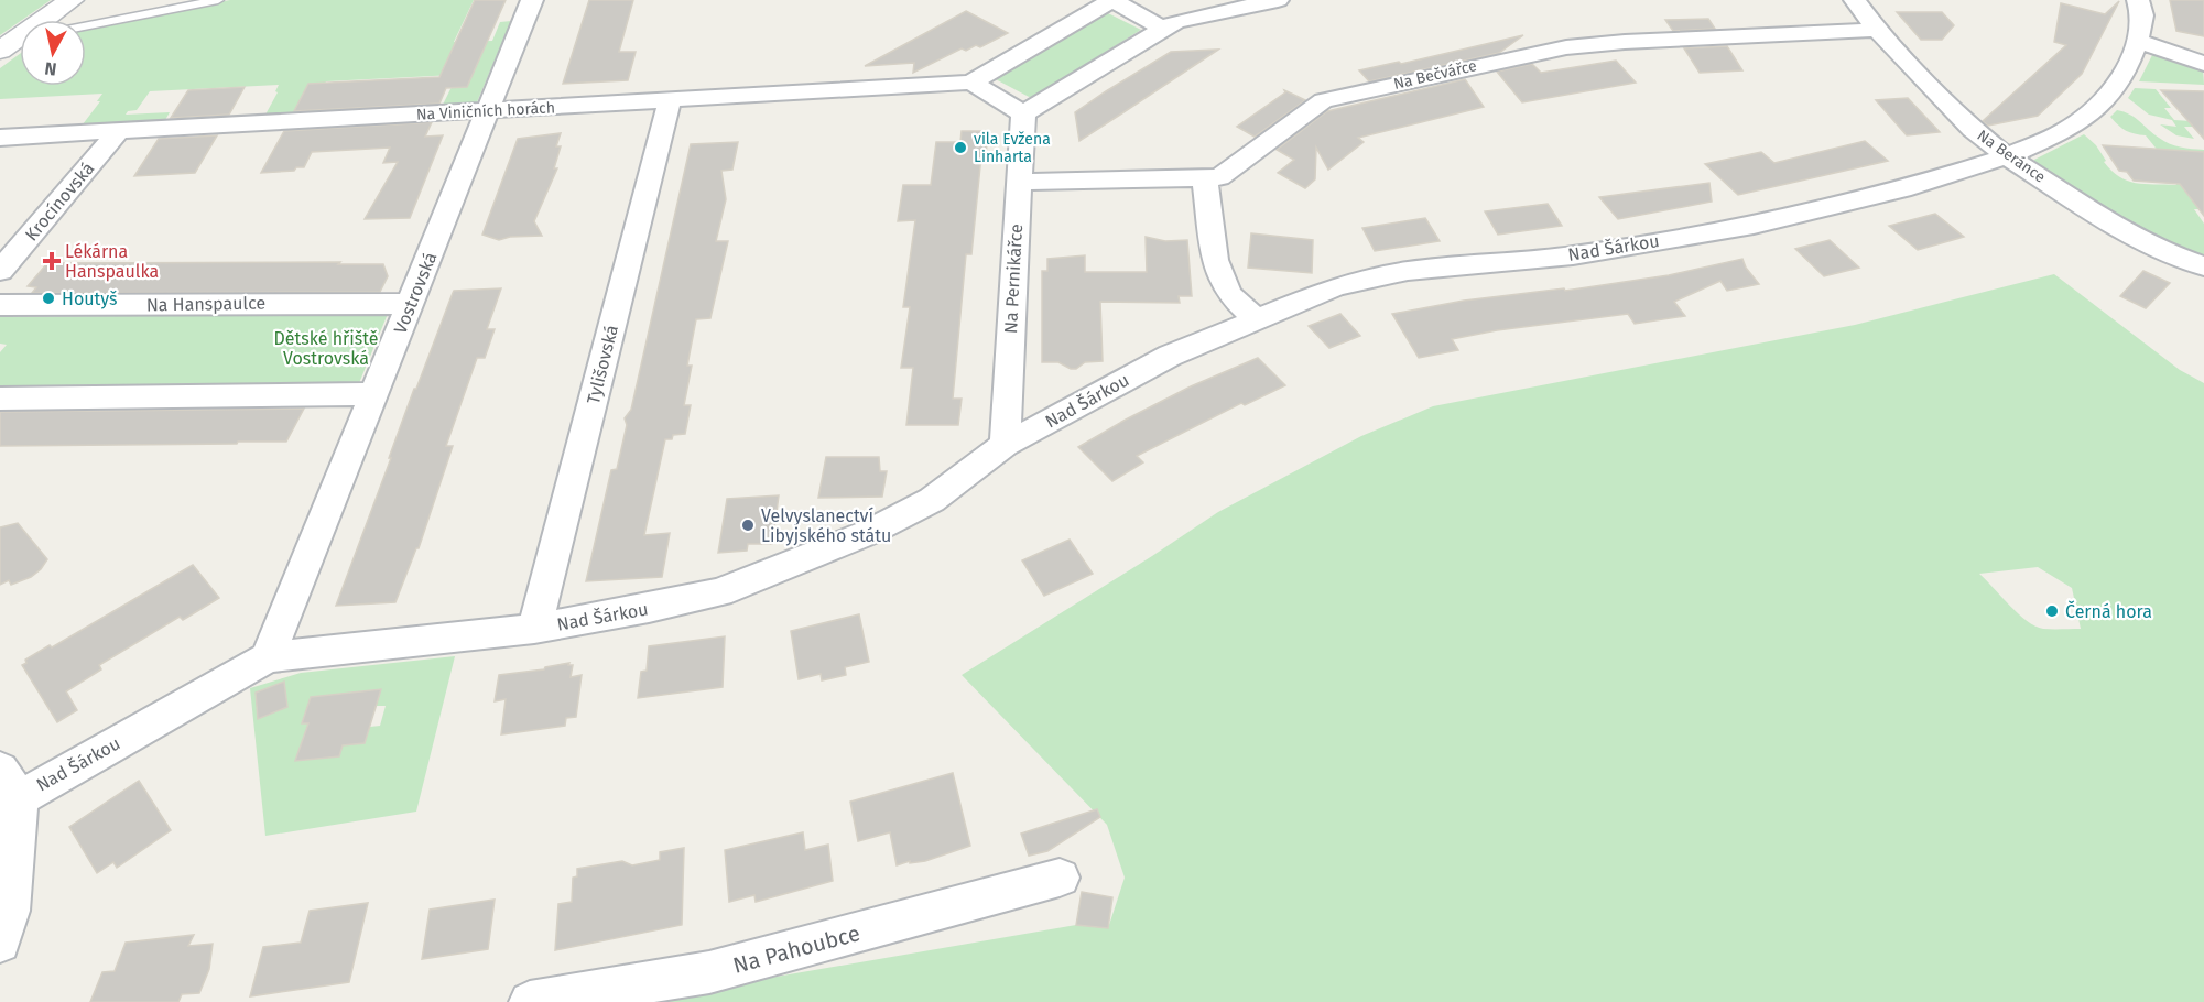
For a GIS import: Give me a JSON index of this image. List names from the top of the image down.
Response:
{
  "streets": {
    "street": [
      "Na Bečvářce",
      "Na Viničních horách",
      "Na Beránce",
      "Krocínovská",
      "Nad Šárkou",
      "Na Pernikářce",
      "Vostrovská",
      "Na Hanspaulce",
      "Tylišovská",
      "Na Pahoubce"
    ]
  },
  "crossings": [
    ["Na Bečvářce", "Na Beránce"],
    ["Na Bečvářce", "Na Pernikářce"],
    ["Na Viničních horách", "Krocínovská"],
    ["Na Viničních horách", "Vostrovská"],
    ["Na Viničních horách", "Tylišovská"],
    ["Na Beránce", "Nad Šárkou"],
    ["Nad Šárkou", "Na Pernikářce"],
    ["Nad Šárkou", "Vostrovská"],
    ["Nad Šárkou", "Tylišovská"],
    ["Vostrovská", "Na Hanspaulce"]
  ],
  "parks": ["Dětské hřiště Vostrovská"],
  "places": {
    "other": [
      "vila Evžena Linharta",
      "Houtyš",
      "Velvyslanectví Libyjského státu",
      "Černá hora"
    ],
    "health": ["Lékárna Hanspaulka"]
  },
  "north": "bottom"
}
